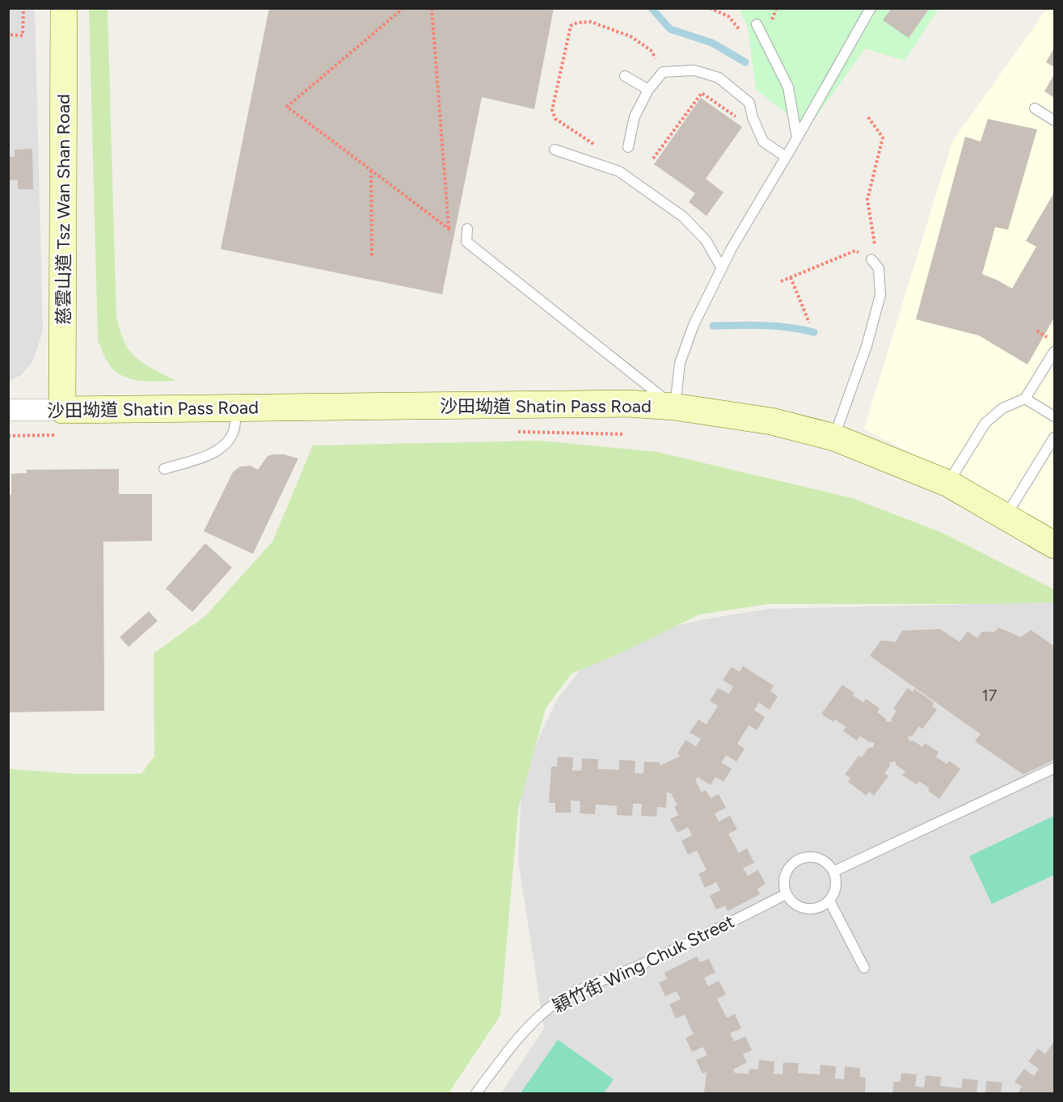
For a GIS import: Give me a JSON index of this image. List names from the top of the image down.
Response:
{
  "streets": {
    "main road": ["慈雲山道 Tsz Wan Shan Road", "沙田坳道 Shatin Pass Road"],
    "lane": ["穎竹街 Wing Chuk Street"]
  },
  "crossings": [
    ["慈雲山道 Tsz Wan Shan Road", "沙田坳道 Shatin Pass Road"]
  ],
  "house_numbers": ["17"]
}
